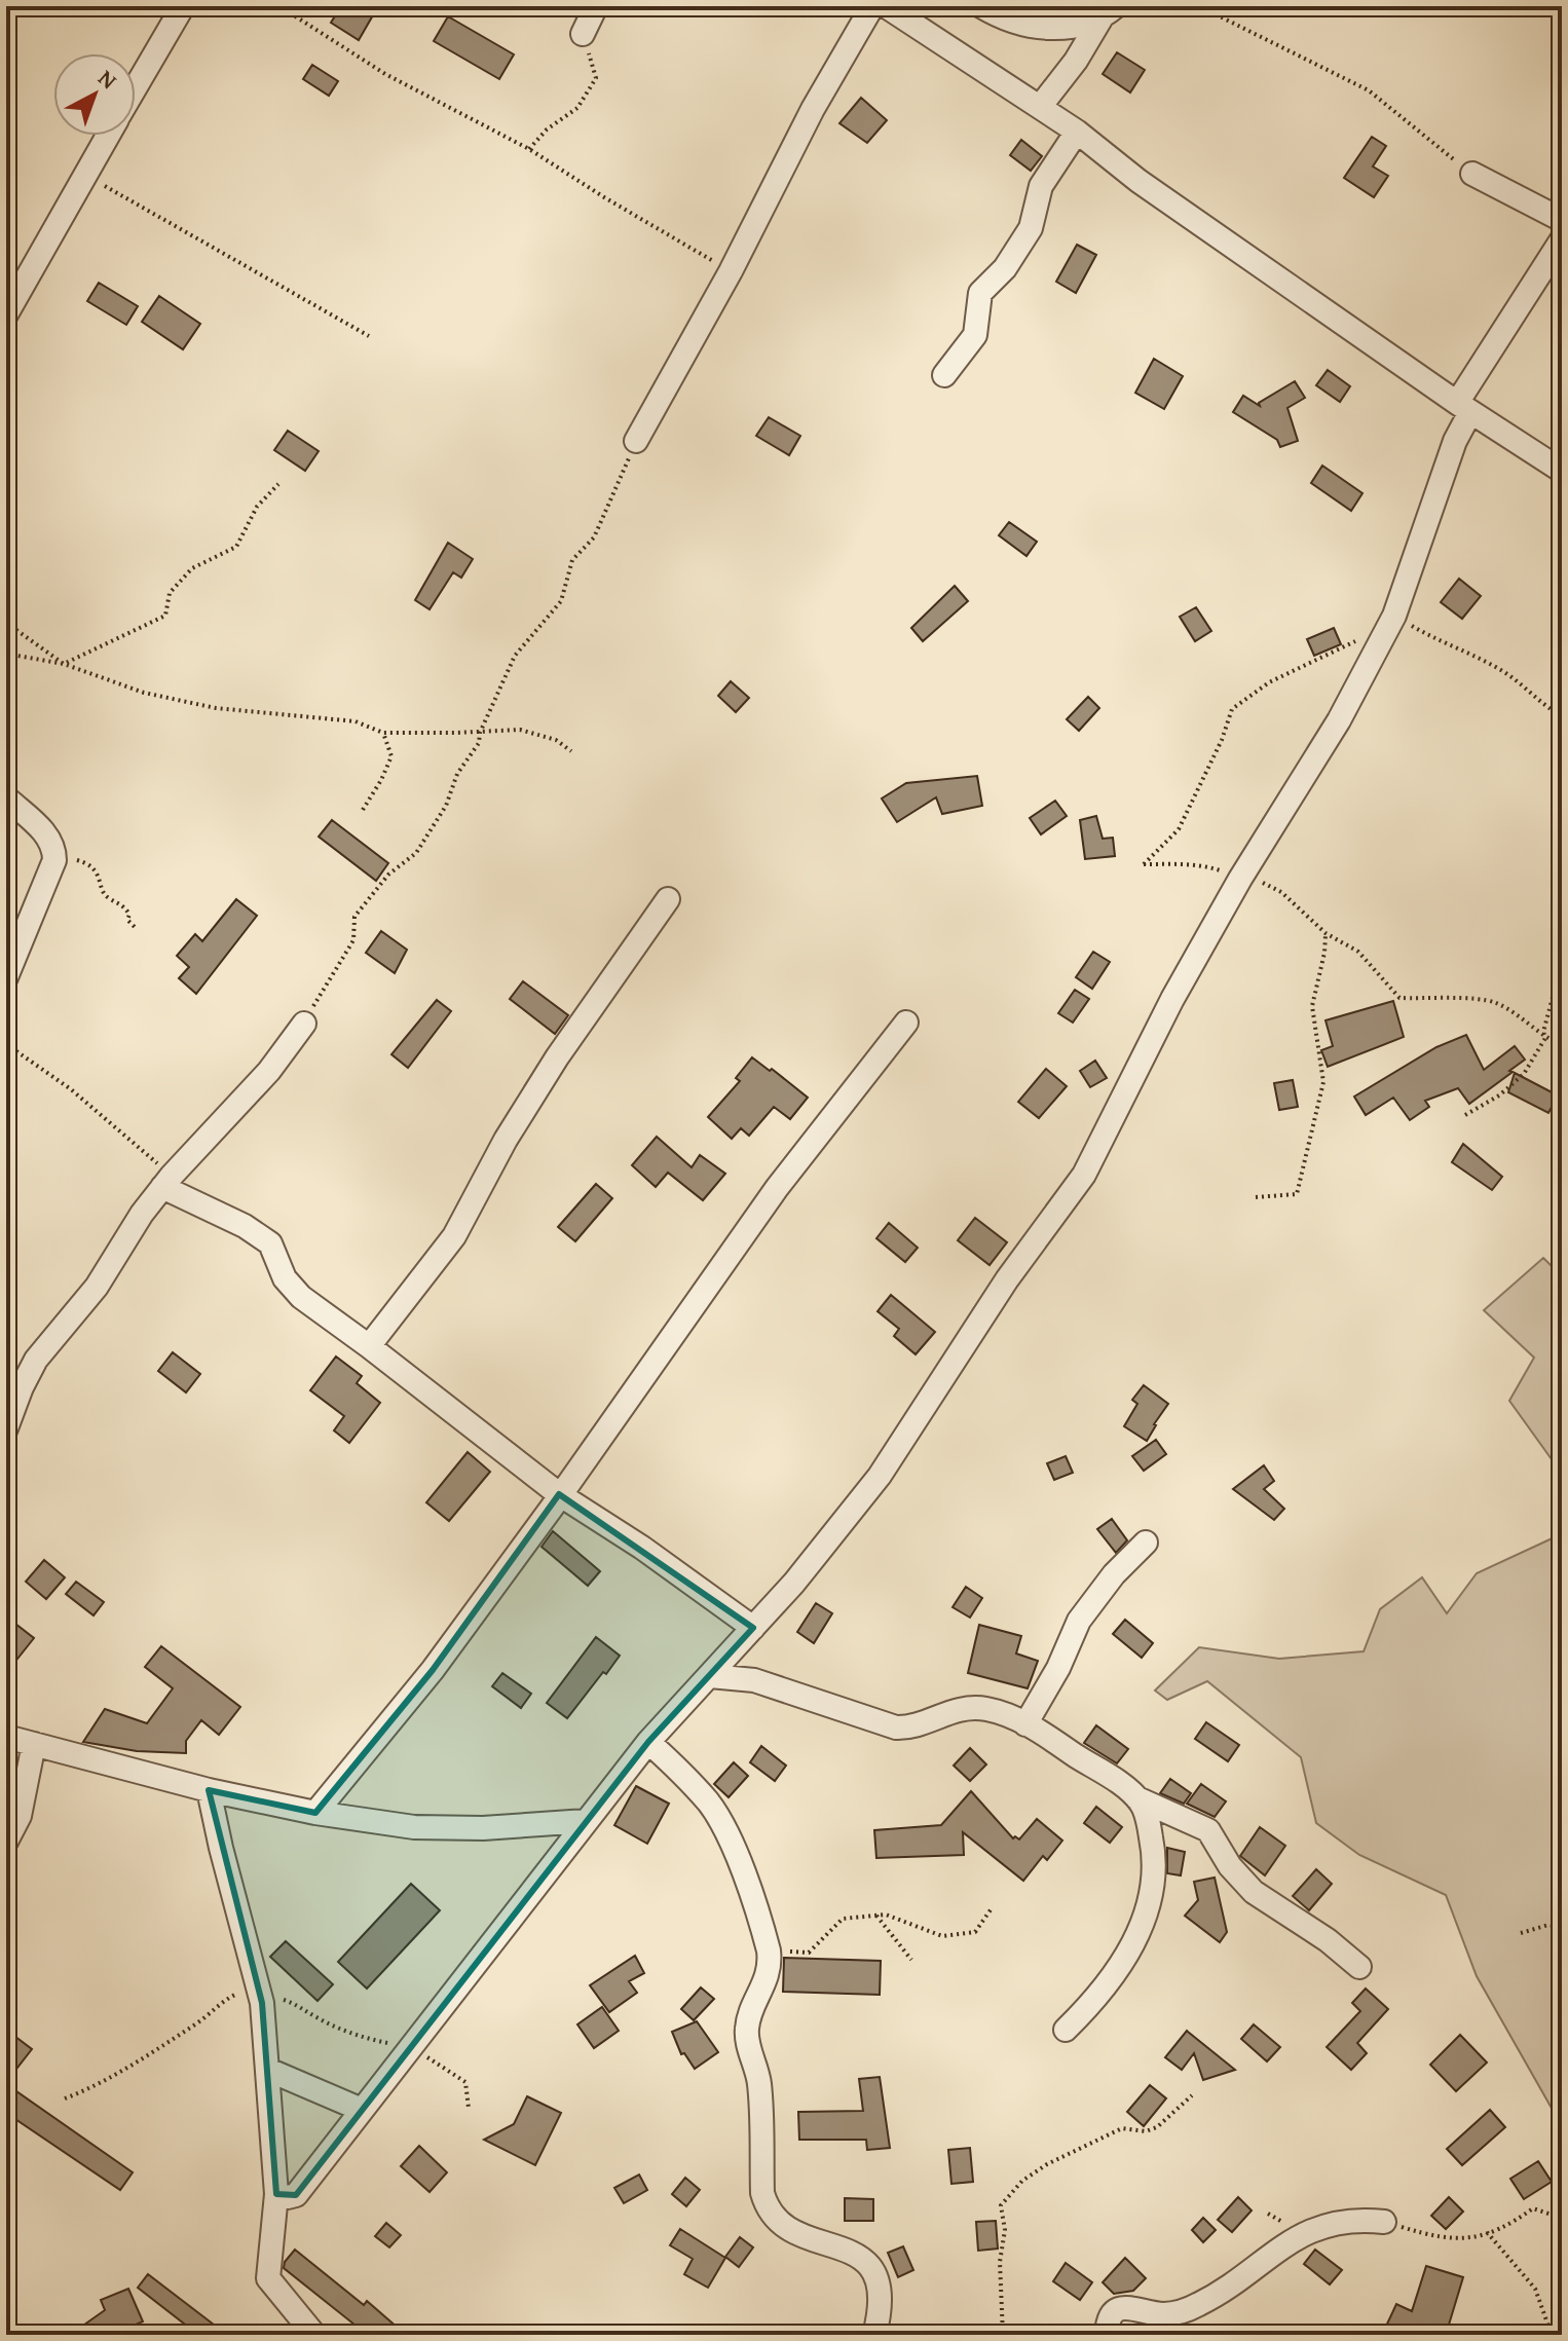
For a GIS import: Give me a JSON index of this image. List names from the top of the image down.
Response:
{
  "north": "top right"
}
